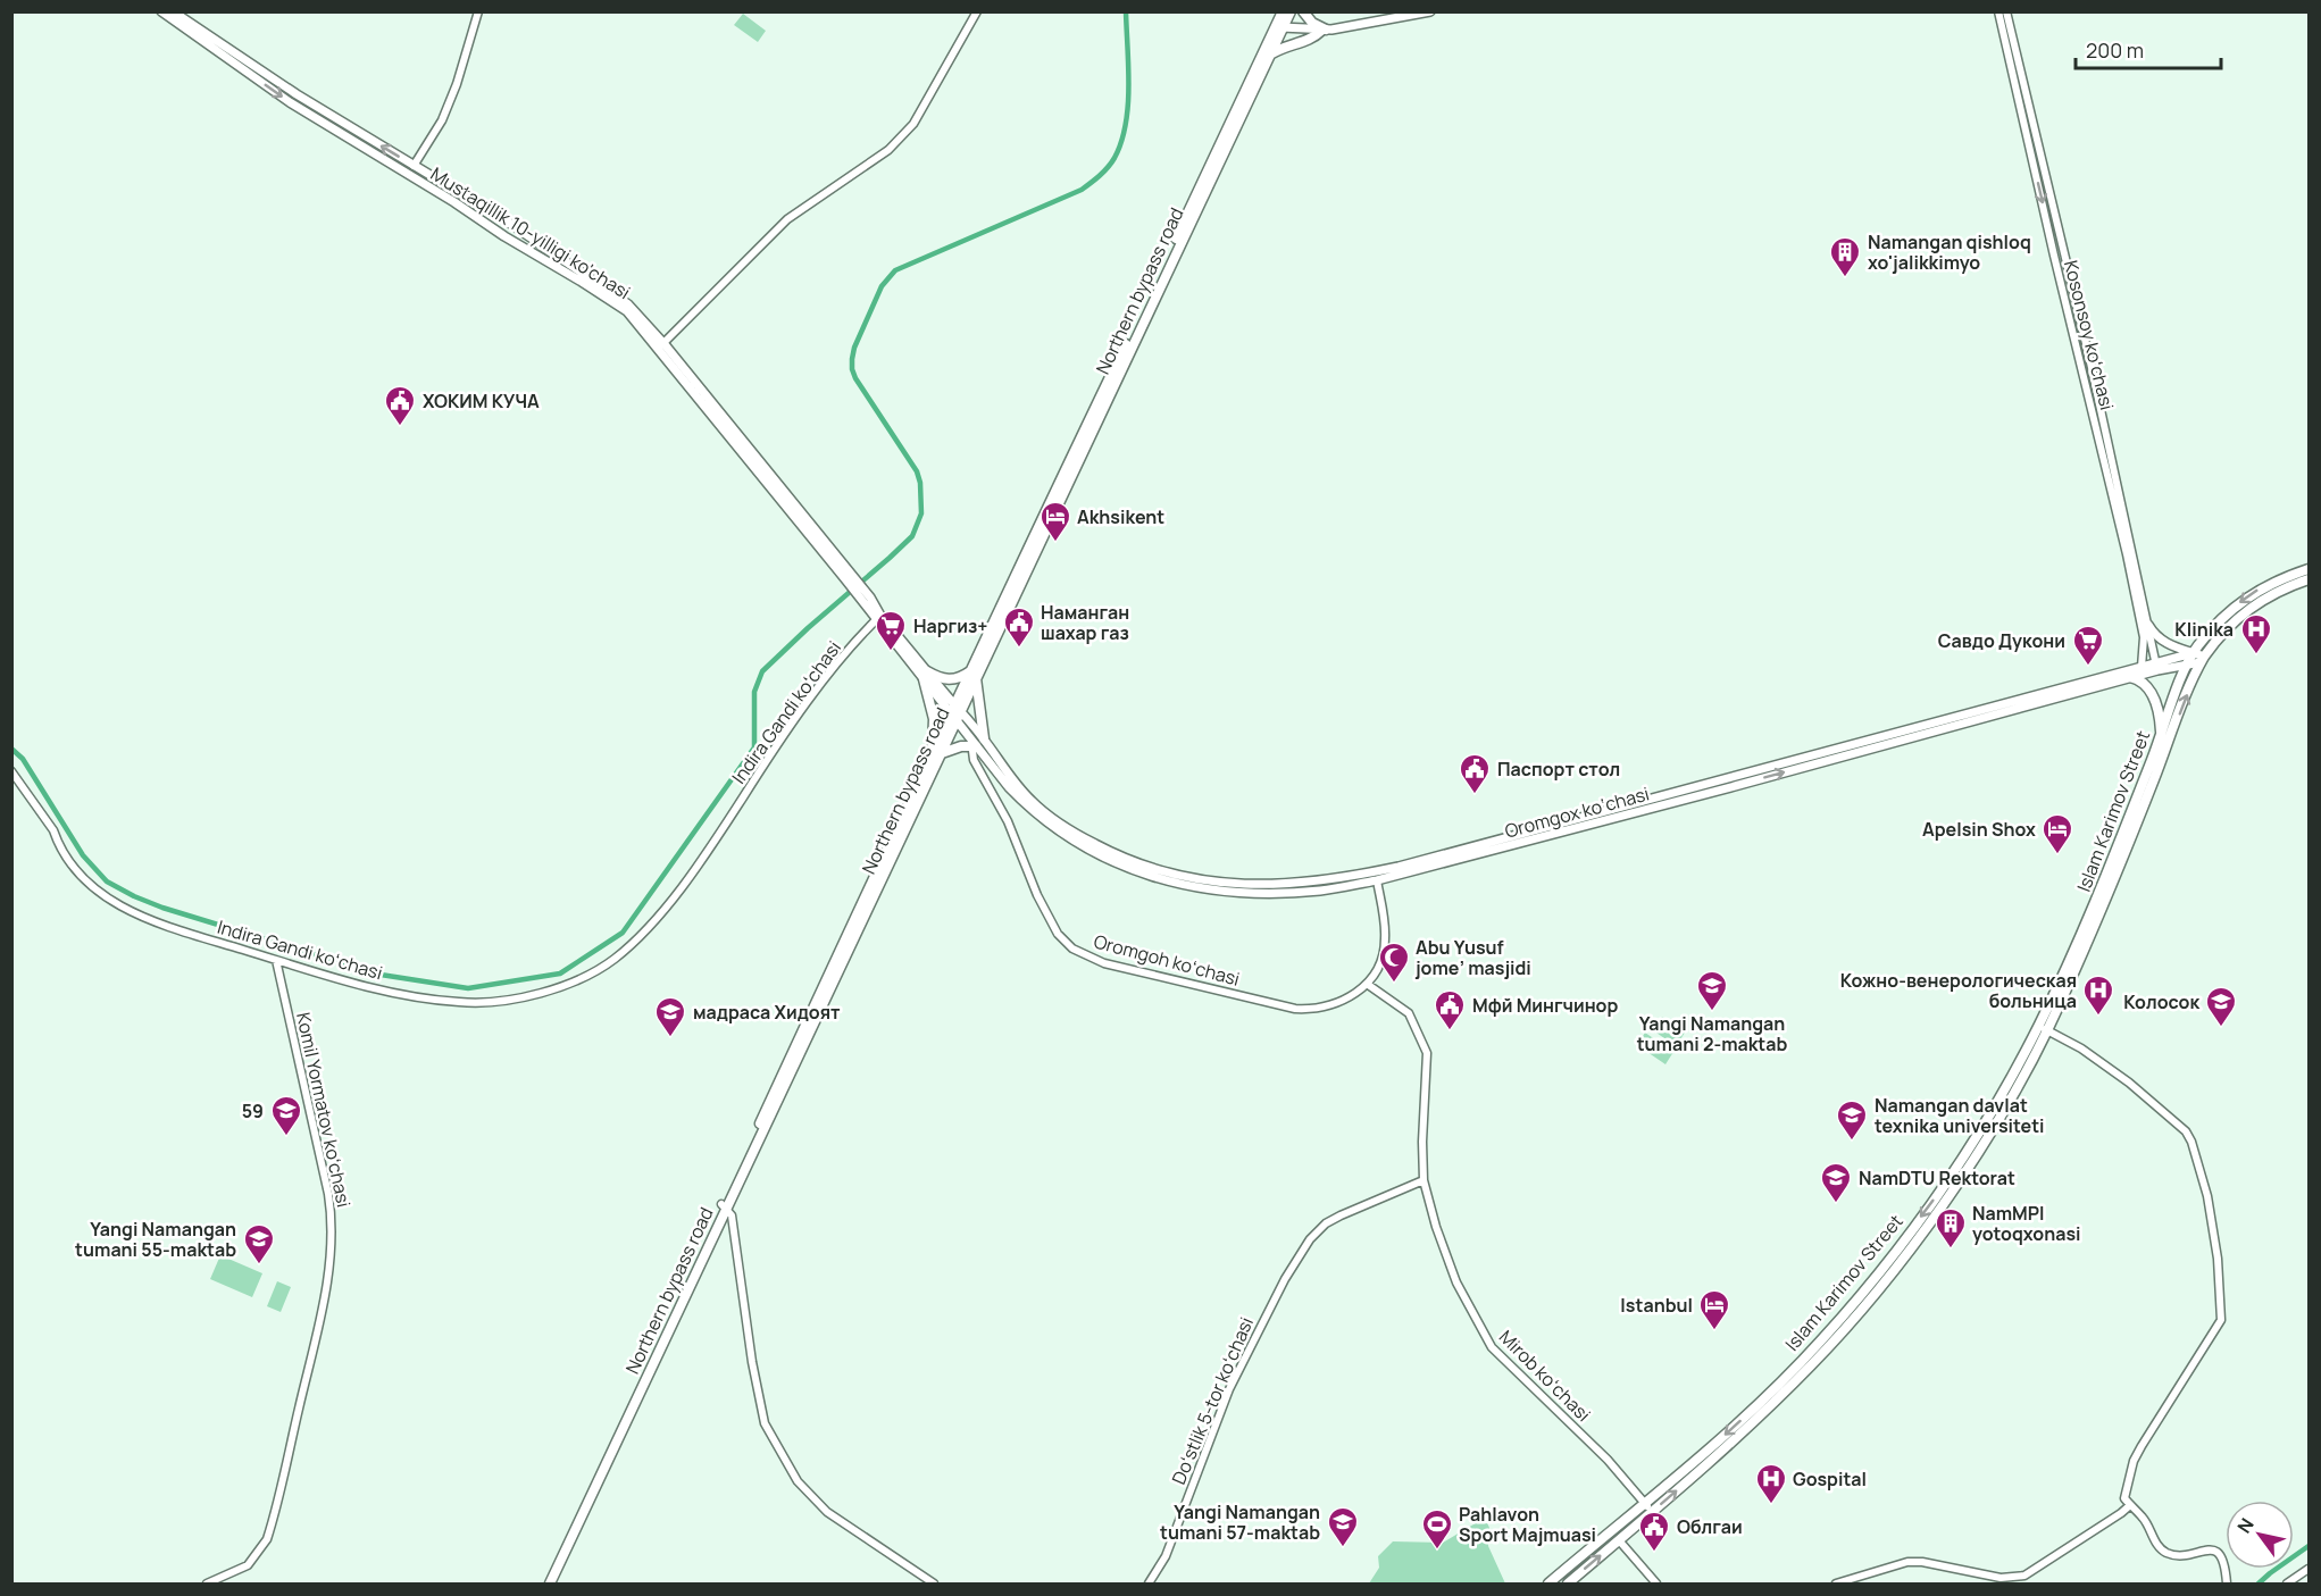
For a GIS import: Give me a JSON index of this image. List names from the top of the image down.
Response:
{
  "streets": {
    "main road": [
      "Mustaqillik 10-yilligi ko'chasi",
      "Northern bypass road",
      "Islam Karimov Street",
      "Oromgox ko‘chasi"
    ],
    "street": [
      "Kosonsoy koʻchasi",
      "Indira Gandi koʻchasi",
      "Oromgoh koʻchasi",
      "Komil Yormatov koʻchasi",
      "Mirob koʻchasi",
      "Doʻstlik 5-tor koʻchasi"
    ]
  },
  "crossings": [
    ["Mustaqillik 10-yilligi ko'chasi", "Northern bypass road"],
    ["Mustaqillik 10-yilligi ko'chasi", "Indira Gandi koʻchasi"],
    ["Mustaqillik 10-yilligi ko'chasi", "Oromgox ko‘chasi"],
    ["Kosonsoy koʻchasi", "Oromgox ko‘chasi"],
    ["Indira Gandi koʻchasi", "Komil Yormatov koʻchasi"],
    ["Islam Karimov Street", "Oromgox ko‘chasi"],
    ["Islam Karimov Street", "Mirob koʻchasi"],
    ["Oromgox ko‘chasi", "Oromgoh koʻchasi"],
    ["Oromgoh koʻchasi", "Mirob koʻchasi"],
    ["Mirob koʻchasi", "Doʻstlik 5-tor koʻchasi"]
  ],
  "places": {
    "building": ["Namangan qishloq xo'jalikkimyo", "NamMPI yotoqxonasi"],
    "public building": [
      "ХОКИМ КУЧА",
      "Наманган шахар газ",
      "Паспорт стол",
      "Мфй Мингчинор",
      "Облгаи"
    ],
    "hotel": ["Akhsikent", "Apelsin Shox", "Istanbul"],
    "supermarket": ["Наргиз+", "Савдо Дукони"],
    "hospital": ["Klinika", "Кожно-венерологическая больница", "Gospital"],
    "mosque": ["Abu Yusuf jome’ masjidi"],
    "school or university": [
      "Yangi Namangan tumani 2-maktab",
      "Колосок",
      "мадраса Хидоят",
      "59",
      "Namangan davlat texnika universiteti",
      "NamDTU Rektorat",
      "Yangi Namangan tumani 55-maktab",
      "Yangi Namangan tumani 57-maktab"
    ],
    "sports": ["Pahlavon Sport Majmuasi"]
  },
  "scale_bar": "200 m",
  "north": "top left"
}
